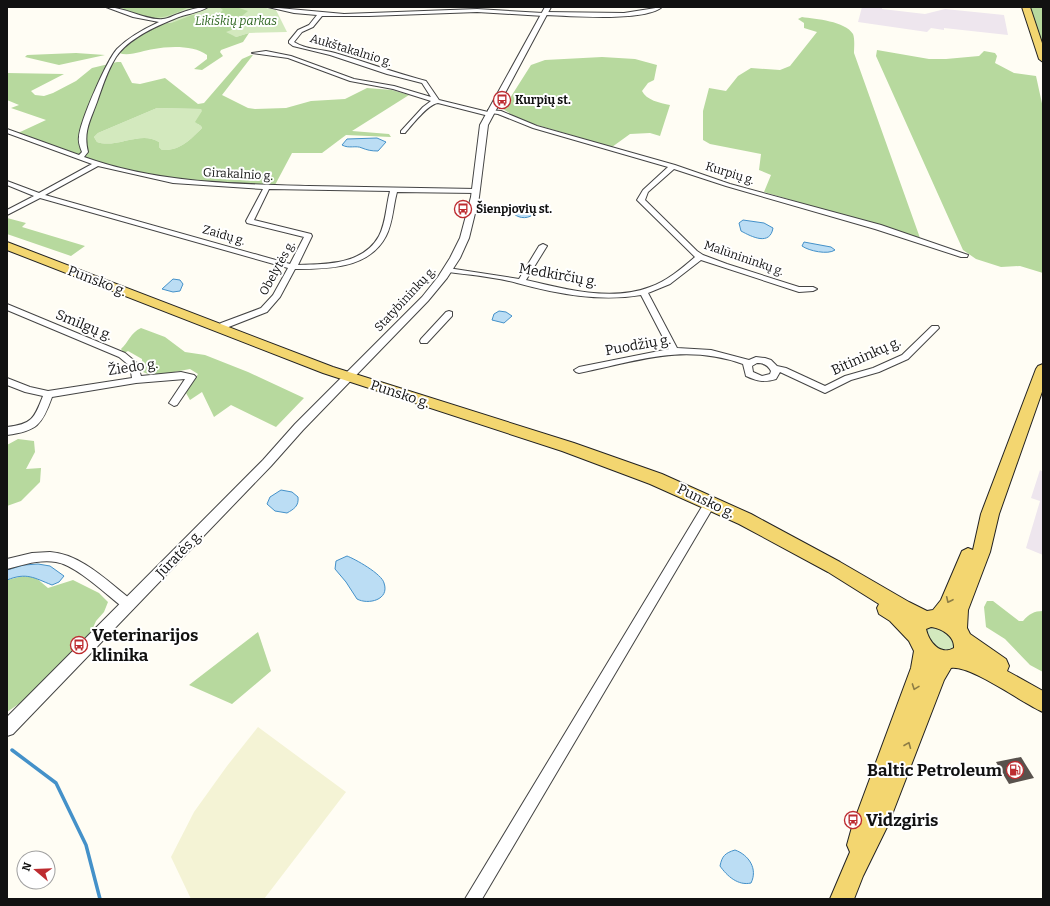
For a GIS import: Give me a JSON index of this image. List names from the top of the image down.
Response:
{
  "streets": {
    "main road": ["Punsko g."],
    "street": [
      "Aukštakalnio g.",
      "Kurpių g.",
      "Girakalnio g.",
      "Zaidų g.",
      "Malūnininkų g.",
      "Obelytės g.",
      "Medkirčių g.",
      "Statybininkų g.",
      "Smilgų g.",
      "Puodžių g.",
      "Bitininkų g.",
      "Žiedo g.",
      "Jūratės g."
    ]
  },
  "crossings": [
    ["Aukštakalnio g.", "Kurpių g."],
    ["Aukštakalnio g.", "Statybininkų g."],
    ["Kurpių g.", "Malūnininkų g."],
    ["Kurpių g.", "Statybininkų g."],
    ["Girakalnio g.", "Zaidų g."],
    ["Girakalnio g.", "Obelytės g."],
    ["Girakalnio g.", "Statybininkų g."],
    ["Zaidų g.", "Obelytės g."],
    ["Malūnininkų g.", "Medkirčių g."],
    ["Obelytės g.", "Punsko g."],
    ["Medkirčių g.", "Statybininkų g."],
    ["Punsko g.", "Statybininkų g."],
    ["Punsko g.", "Jūratės g."],
    ["Statybininkų g.", "Jūratės g."],
    ["Smilgų g.", "Žiedo g."],
    ["Puodžių g.", "Bitininkų g."]
  ],
  "parks": ["Likiškių parkas"],
  "places": {
    "bus stop": [
      "Kurpių st.",
      "Šienpjovių st.",
      "Veterinarijos klinika",
      "Vidzgiris"
    ],
    "fuel station": ["Baltic Petroleum"]
  },
  "north": "left"
}
